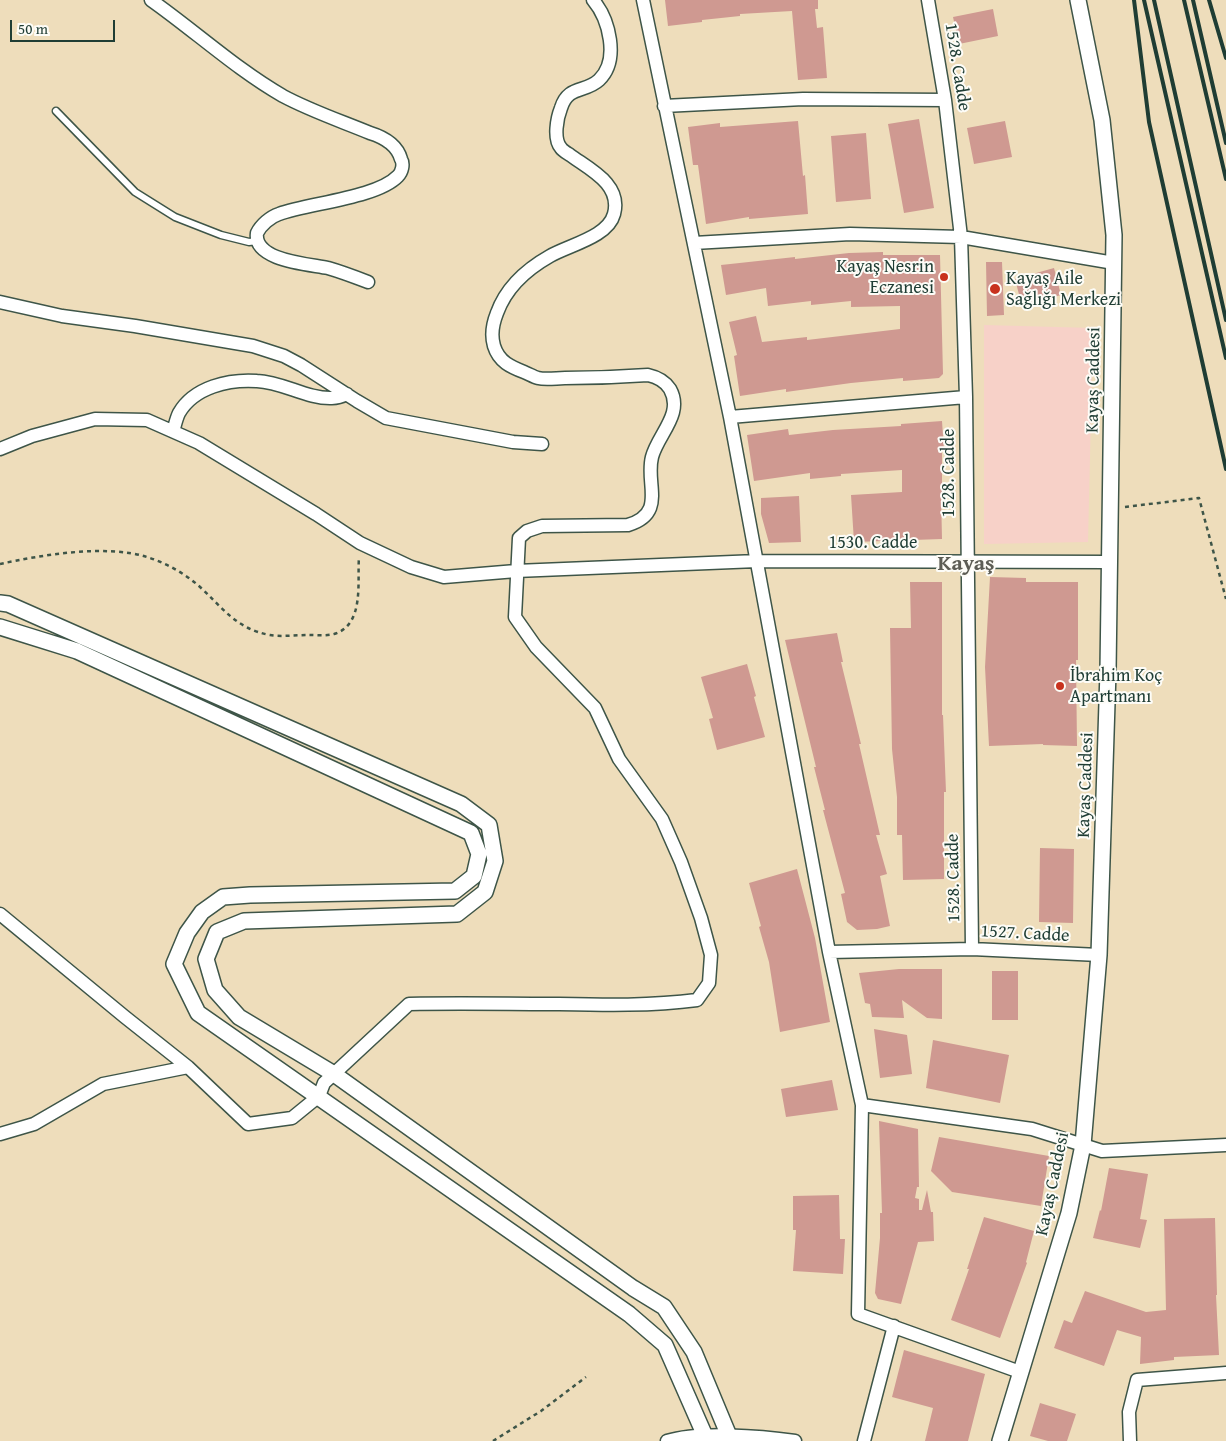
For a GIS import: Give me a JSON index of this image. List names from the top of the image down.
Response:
{
  "streets": {
    "street": [
      "1528. Cadde",
      "Kayaş Caddesi",
      "1530. Cadde",
      "1527. Cadde"
    ]
  },
  "crossings": [
    ["1528. Cadde", "1530. Cadde"],
    ["1528. Cadde", "1527. Cadde"],
    ["Kayaş Caddesi", "1530. Cadde"],
    ["Kayaş Caddesi", "1527. Cadde"]
  ],
  "districts": ["Kayaş"],
  "places": ["Kayaş Nesrin Eczanesi", "Kayaş Aile Sağlığı Merkezi", "İbrahim Koç Apartmanı"],
  "scale_bar": "50 m"
}
